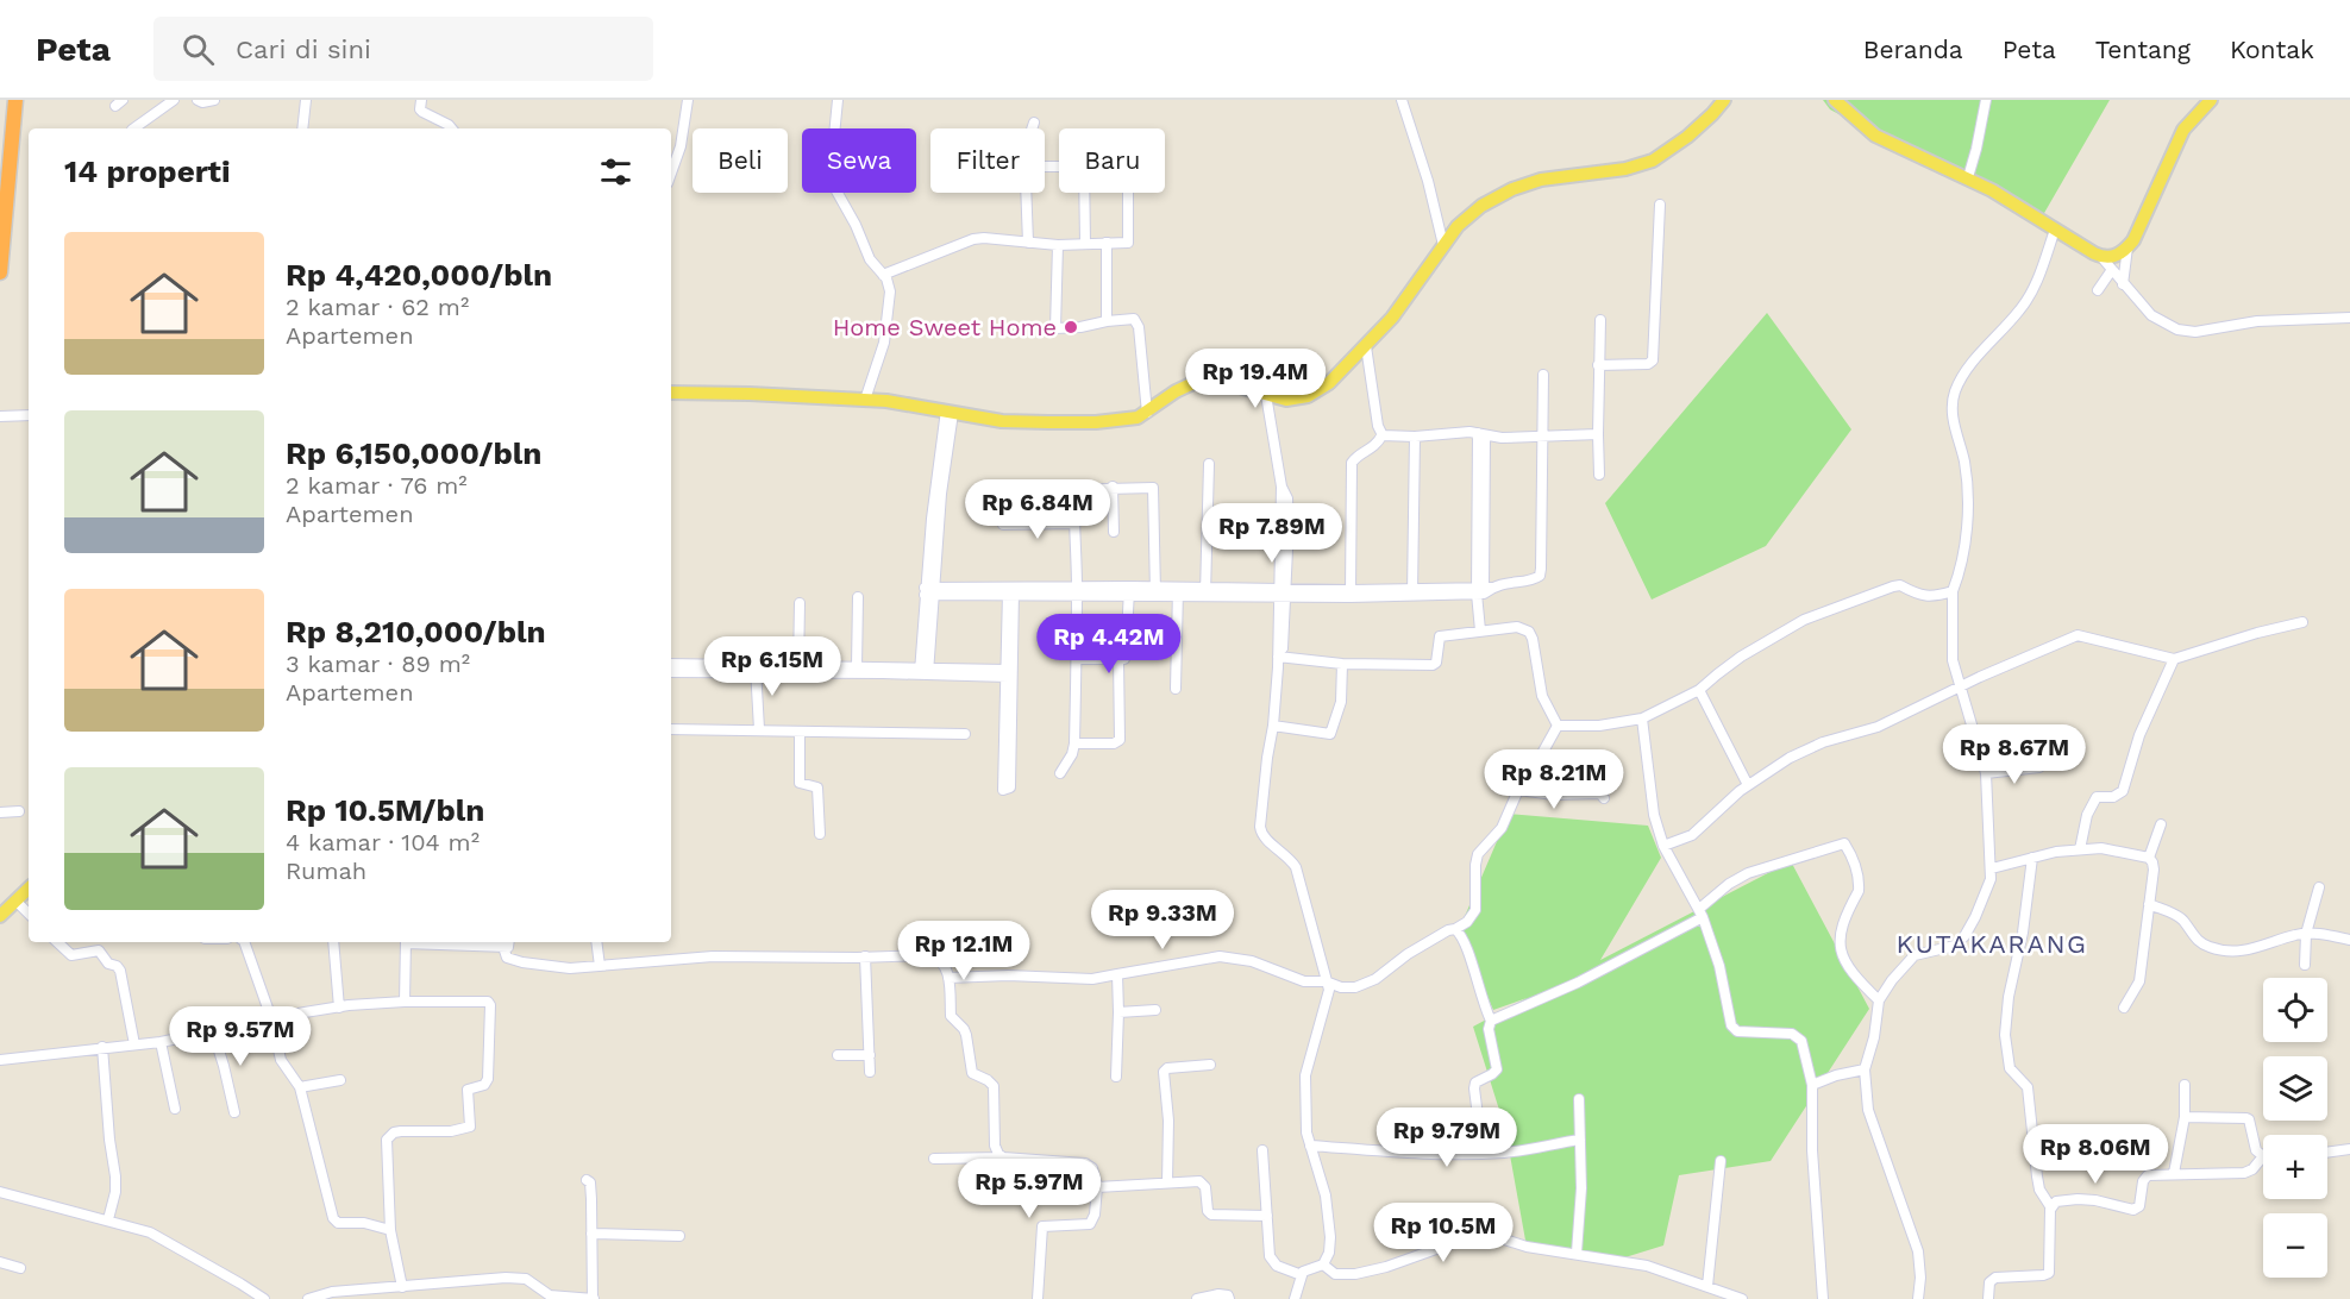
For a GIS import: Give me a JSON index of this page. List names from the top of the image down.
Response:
{
  "districts": ["KUTAKARANG"],
  "places": ["Home Sweet Home"],
  "page": {
    "header": "Peta",
    "search": "Cari di sini",
    "nav": [
      "Beranda",
      "Peta",
      "Tentang",
      "Kontak"
    ],
    "chip": [
      "Beli",
      "Sewa",
      "Filter",
      "Baru"
    ],
    "heading": "14 properti",
    "list": [
      {
        "name": "Rp 4,420,000/bln",
        "note": "2 kamar · 62 m² · Apartemen"
      },
      {
        "name": "Rp 6,150,000/bln",
        "note": "2 kamar · 76 m² · Apartemen"
      },
      {
        "name": "Rp 8,210,000/bln",
        "note": "3 kamar · 89 m² · Apartemen"
      },
      {
        "name": "Rp 10.5M/bln",
        "note": "4 kamar · 104 m² · Rumah"
      }
    ],
    "price": [
      "Rp 19.4M",
      "Rp 6.84M",
      "Rp 7.89M",
      "Rp 4.42M",
      "Rp 6.15M",
      "Rp 8.67M",
      "Rp 8.21M",
      "Rp 9.33M",
      "Rp 12.1M",
      "Rp 9.57M",
      "Rp 9.79M",
      "Rp 8.06M",
      "Rp 5.97M",
      "Rp 10.5M"
    ],
    "map_buttons": ["+", "−"]
  }
}
